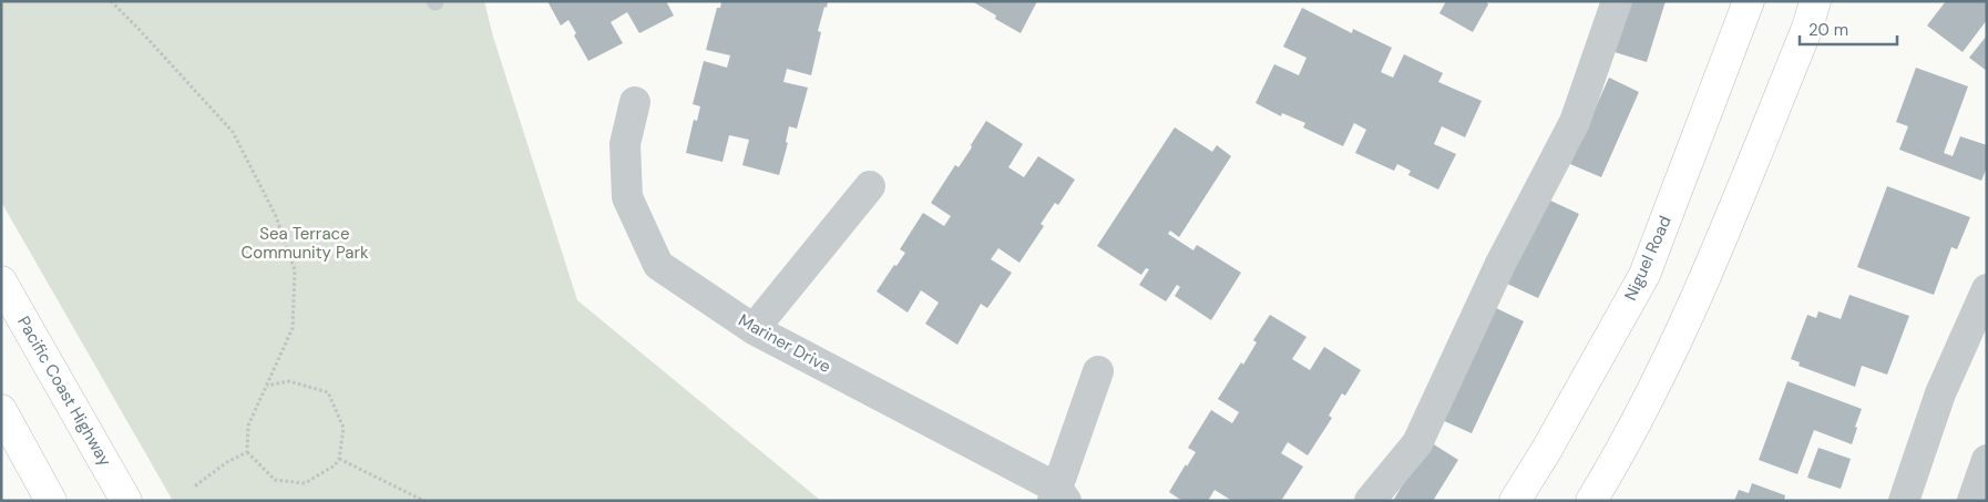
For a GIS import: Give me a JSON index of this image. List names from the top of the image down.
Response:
{
  "streets": {
    "main road": ["Niguel Road", "Pacific Coast Highway"],
    "street": ["Mariner Drive"]
  },
  "parks": ["Sea Terrace Community Park"],
  "scale_bar": "20 m"
}
